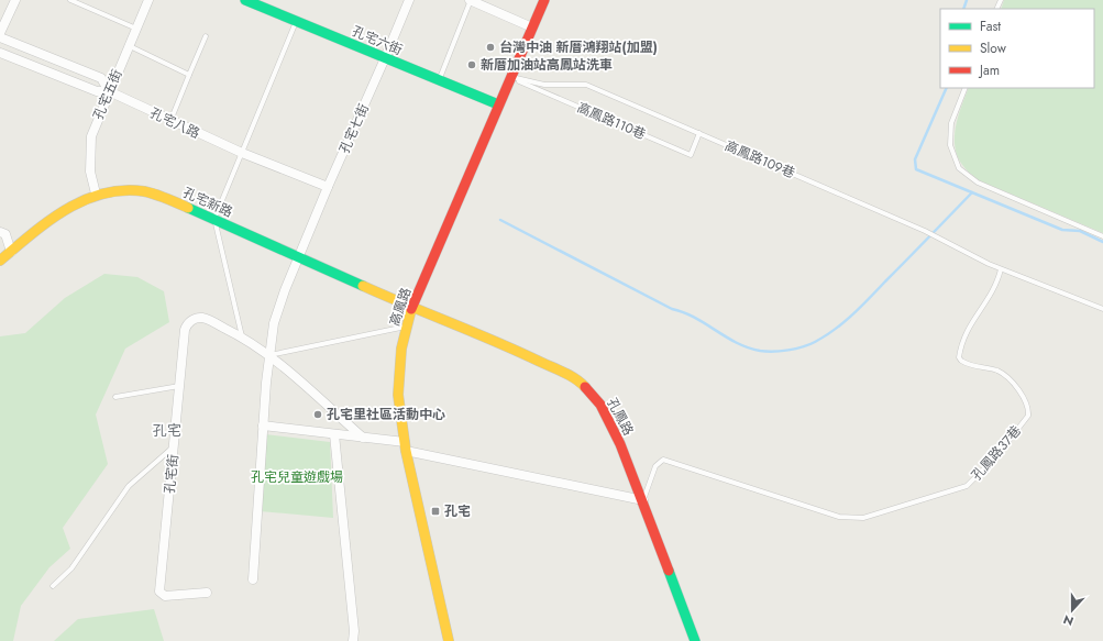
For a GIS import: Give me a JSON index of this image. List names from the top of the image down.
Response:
{
  "streets": {
    "street": [
      "孔宅六街",
      "孔宅五街",
      "孔宅八路",
      "孔宅七街",
      "孔宅新路",
      "高鳳路",
      "孔鳳路",
      "孔宅街"
    ],
    "lane": ["高鳳路110巷", "高鳳路109巷", "孔鳳路37巷"]
  },
  "crossings": [
    ["孔宅六街", "孔宅七街"],
    ["孔宅六街", "高鳳路"],
    ["孔宅五街", "孔宅八路"],
    ["孔宅五街", "孔宅新路"],
    ["高鳳路110巷", "高鳳路109巷"],
    ["高鳳路110巷", "高鳳路"],
    ["孔宅八路", "孔宅七街"],
    ["孔宅七街", "孔宅新路"],
    ["高鳳路109巷", "高鳳路"],
    ["高鳳路109巷", "孔鳳路37巷"],
    ["孔宅新路", "高鳳路"],
    ["孔宅新路", "孔鳳路"],
    ["高鳳路", "孔鳳路"],
    ["孔鳳路", "孔鳳路37巷"]
  ],
  "districts": ["孔宅"],
  "parks": ["孔宅兒童遊戲場"],
  "places": {
    "other": ["台灣中油 新厝鴻翔站(加盟)", "新厝加油站高鳳站洗車", "孔宅里社區活動中心"],
    "transit": ["孔宅"]
  },
  "legend": ["Fast", "Slow", "Jam"],
  "north": "bottom"
}
